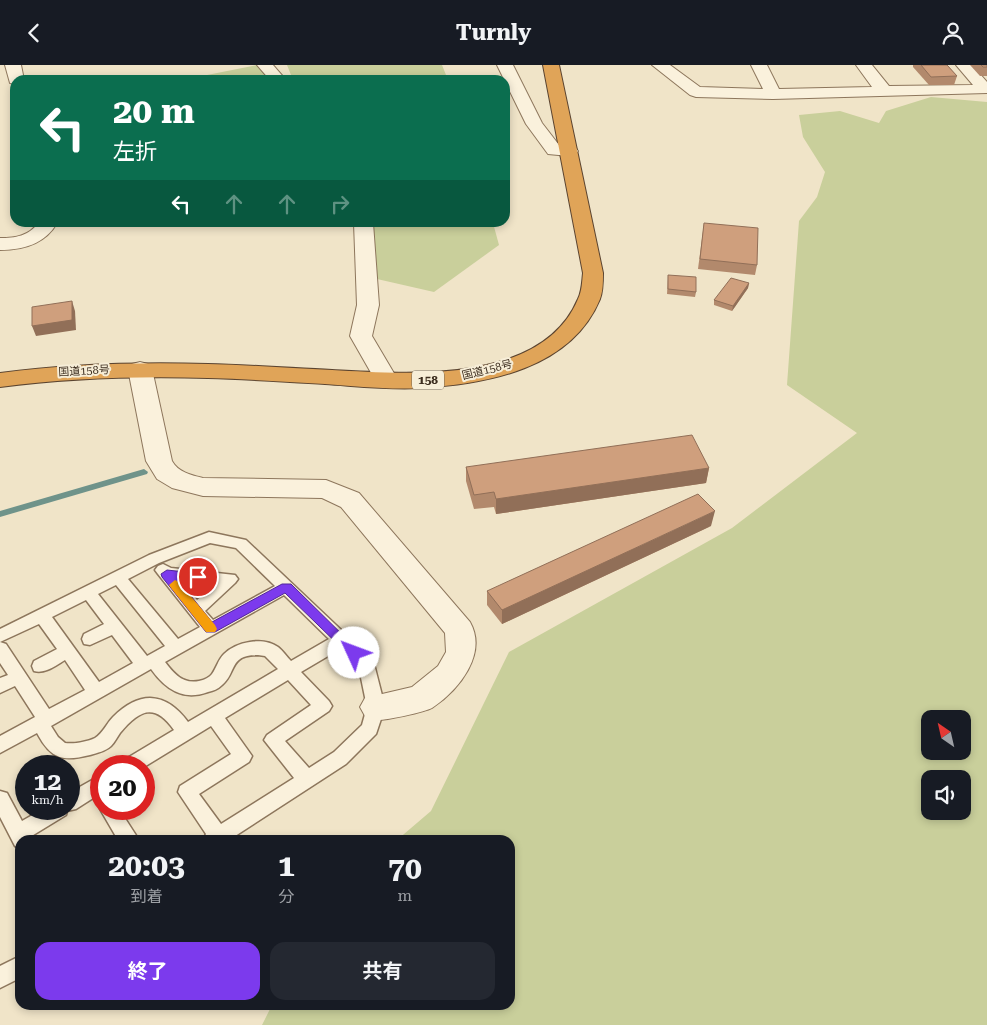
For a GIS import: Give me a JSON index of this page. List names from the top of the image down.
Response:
{
  "streets": {
    "highway": ["国道158号", "158"]
  },
  "north": "top left",
  "page": {
    "header": "Turnly",
    "turn": ["20 m", "左折"],
    "speed": "12 km/h",
    "limit": "20",
    "eta": [
      "20:03",
      "到着",
      "1",
      "分",
      "70",
      "m"
    ],
    "buttons": ["終了", "共有"]
  }
}
